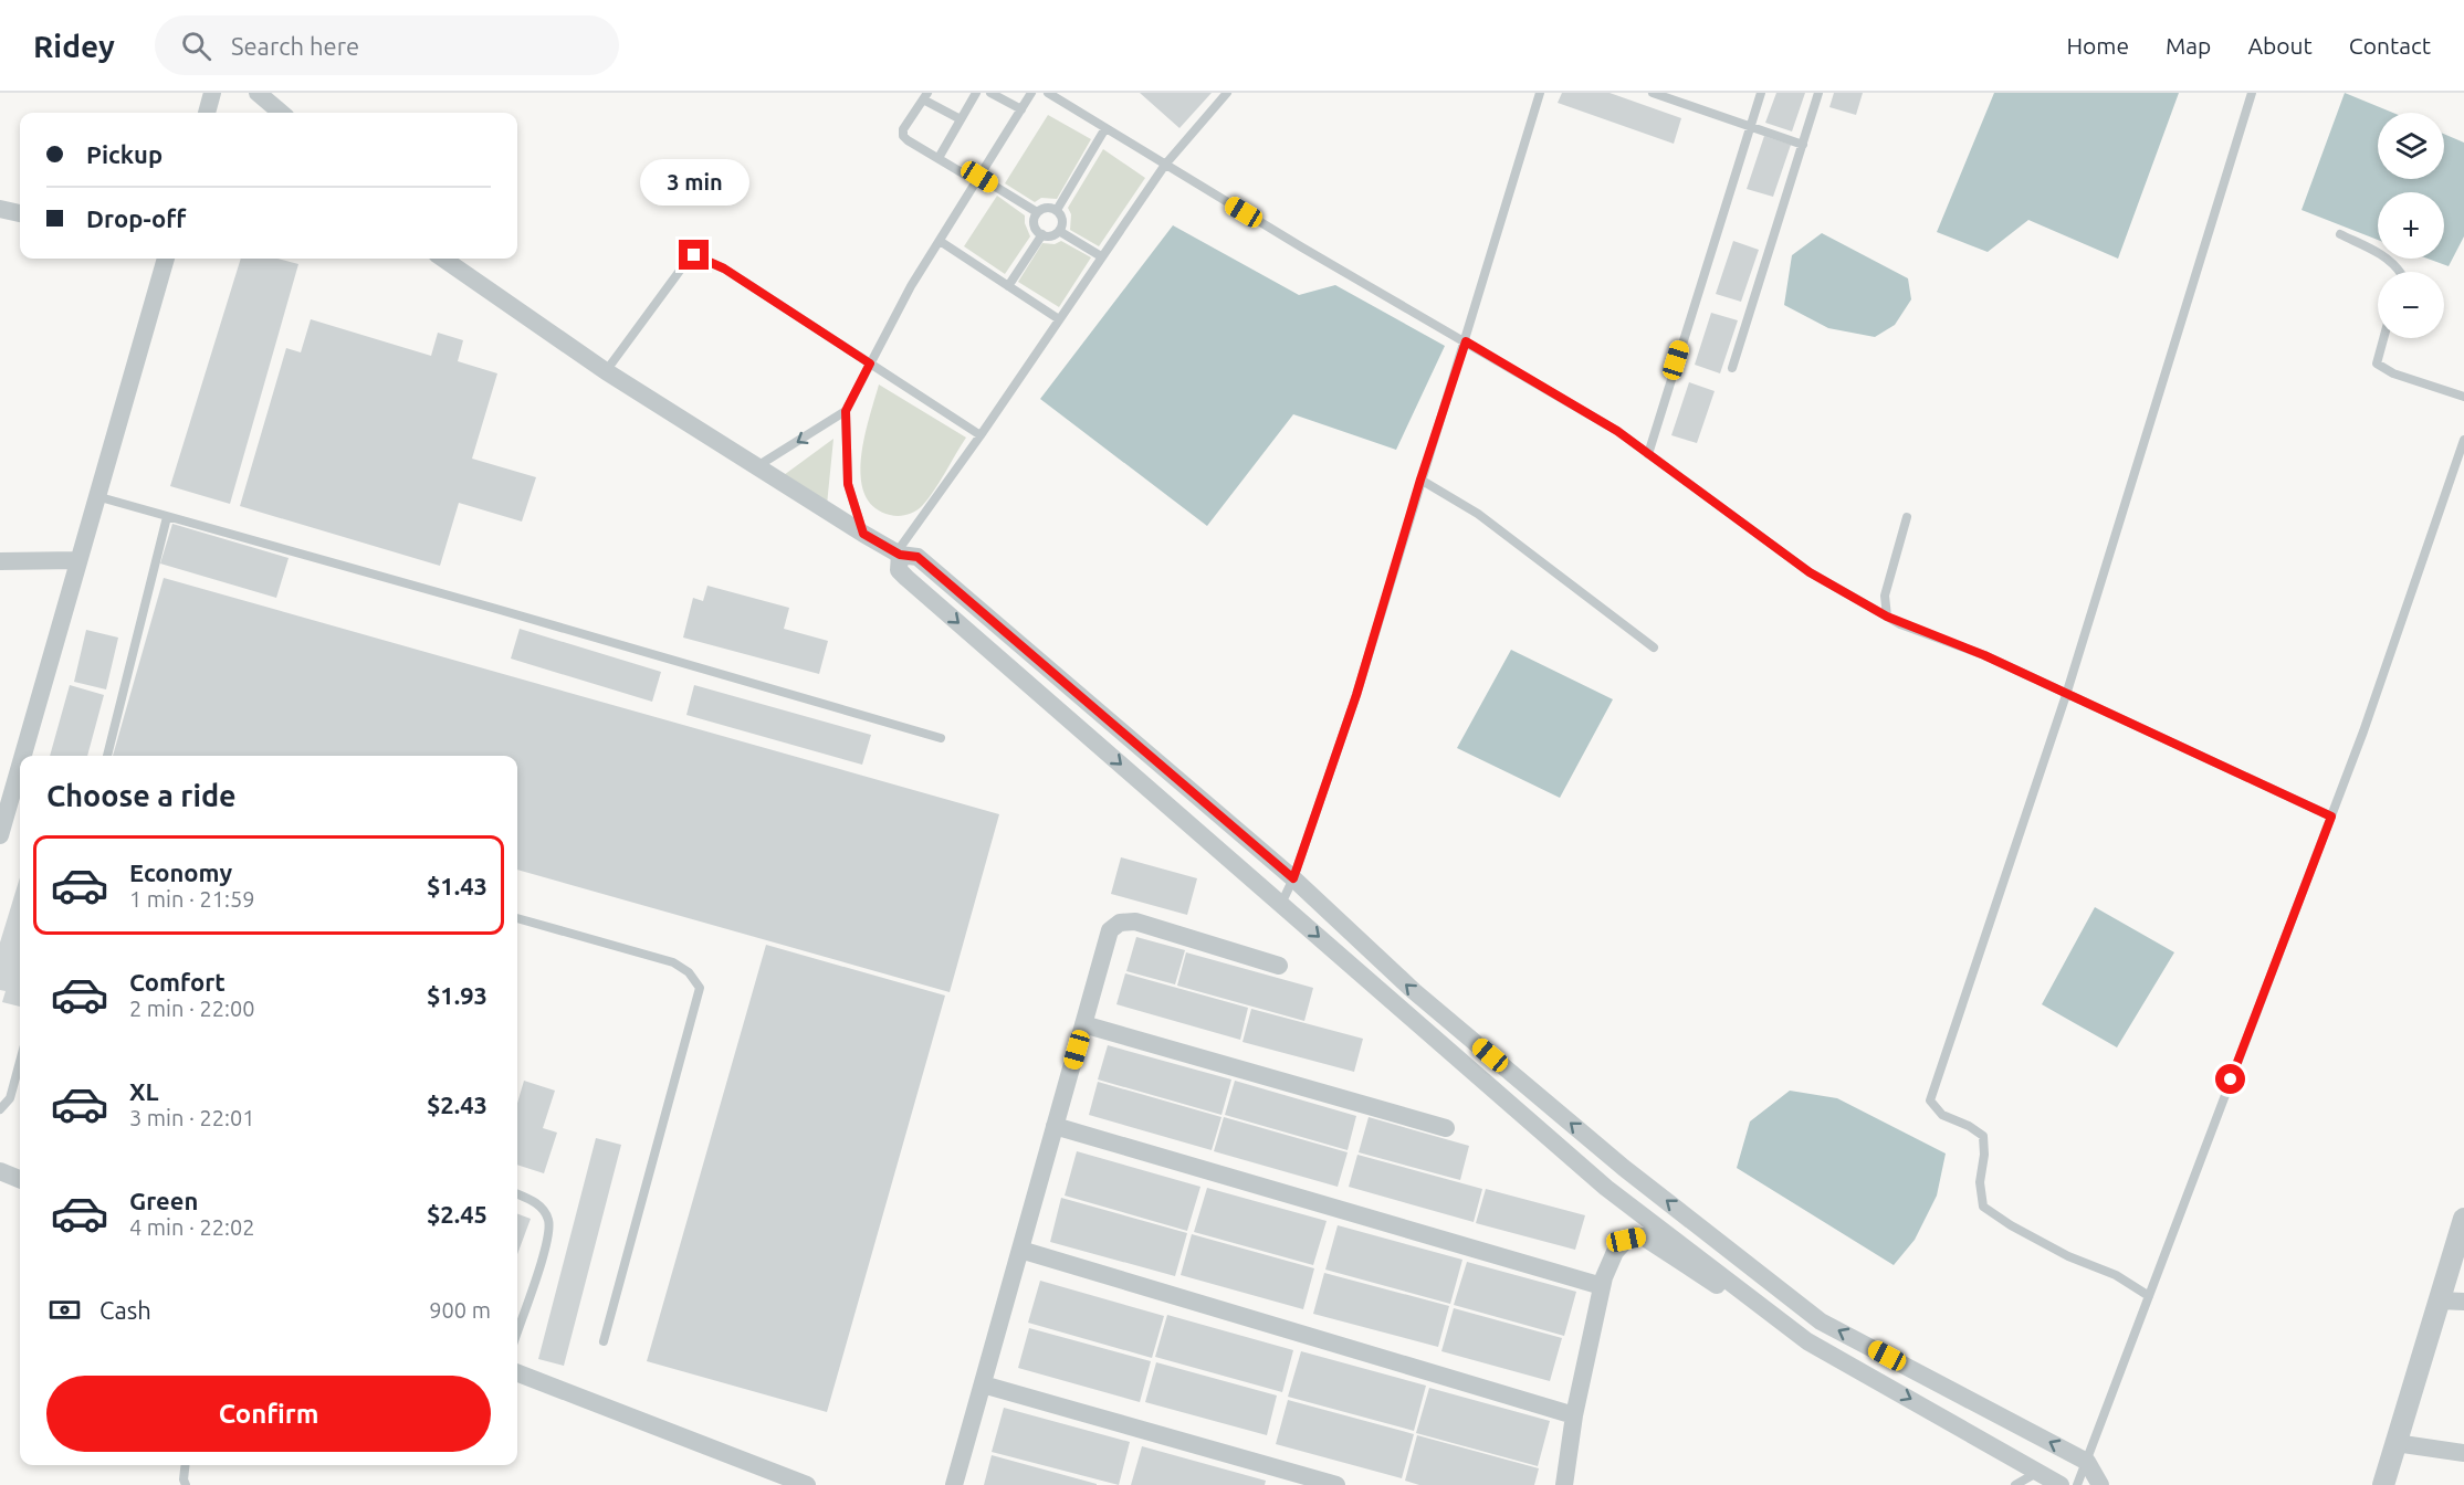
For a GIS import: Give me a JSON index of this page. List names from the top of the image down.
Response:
{
  "page": {
    "header": "Ridey",
    "search": "Search here",
    "nav": [
      "Home",
      "Map",
      "About",
      "Contact"
    ],
    "map_buttons": ["+", "−"],
    "banner": ["Pickup", "Drop-off"],
    "bubble": "3 min",
    "heading": "Choose a ride",
    "list": [
      {
        "name": "Economy",
        "note": "1 min · 21:59",
        "value": "$1.43"
      },
      {
        "name": "Comfort",
        "note": "2 min · 22:00",
        "value": "$1.93"
      },
      {
        "name": "XL",
        "note": "3 min · 22:01",
        "value": "$2.43"
      },
      {
        "name": "Green",
        "note": "4 min · 22:02",
        "value": "$2.45"
      }
    ],
    "pay": ["Cash", "900 m"],
    "buttons": "Confirm"
  }
}
